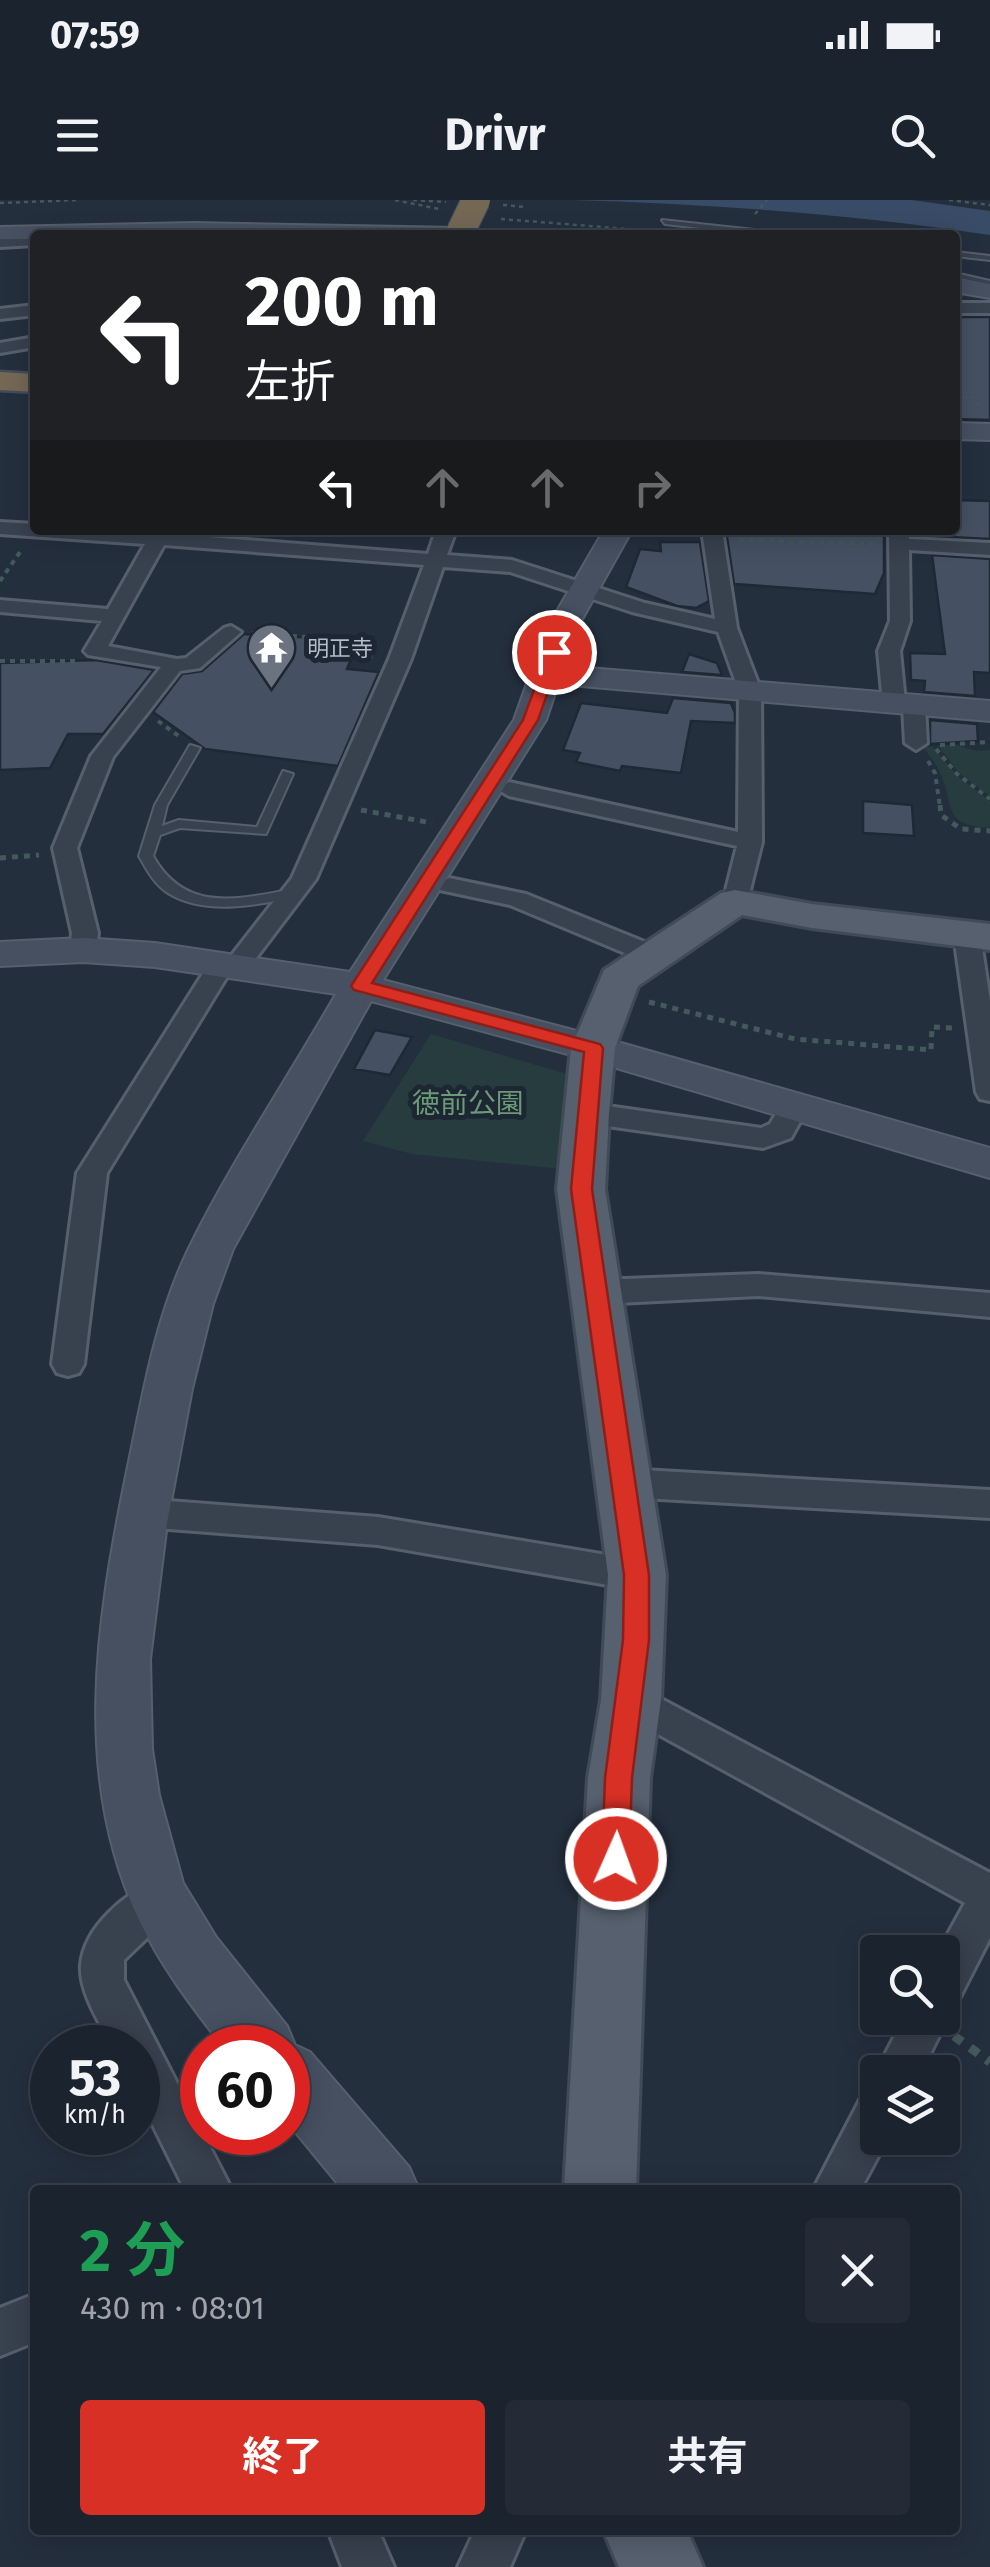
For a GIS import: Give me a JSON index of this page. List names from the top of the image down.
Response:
{
  "parks": ["徳前公園"],
  "places": {
    "temple": ["明正寺"]
  },
  "page": {
    "status": "07:59",
    "header": "Drivr",
    "turn": ["200 m", "左折"],
    "speed": "53 km/h",
    "limit": "60",
    "heading": ["2 分", "430 m · 08:01"],
    "buttons": ["終了", "共有"]
  }
}
